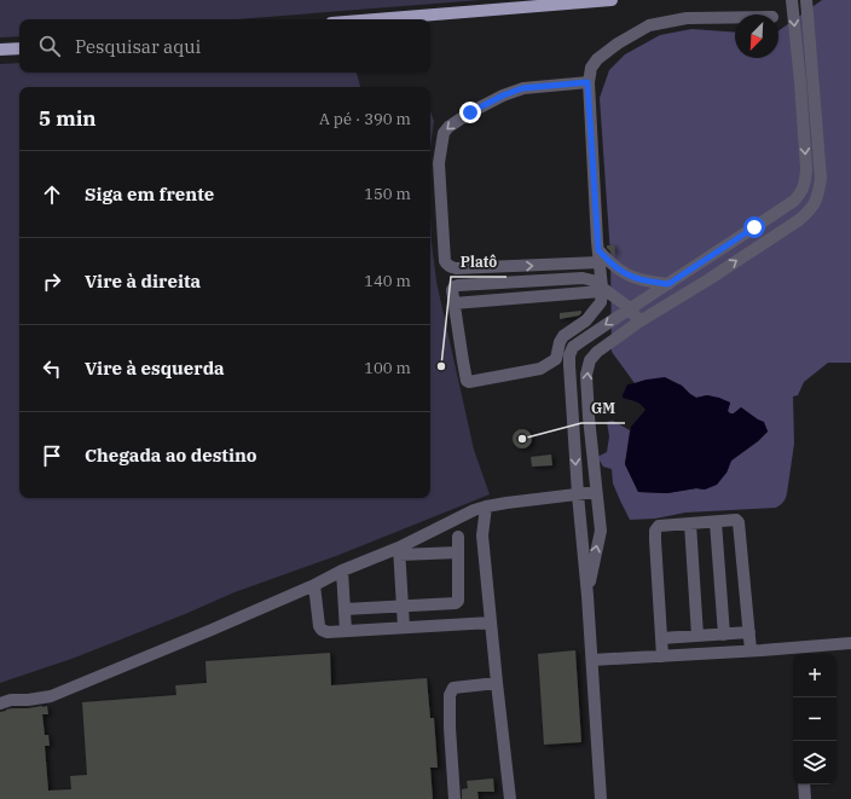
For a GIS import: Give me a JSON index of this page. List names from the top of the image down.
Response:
{
  "places": ["Platô", "GM"],
  "north": "bottom left",
  "page": {
    "search": "Pesquisar aqui",
    "heading": ["5 min", "A pé · 390 m"],
    "list": [
      ["Siga em frente", "150 m"],
      ["Vire à direita", "140 m"],
      ["Vire à esquerda", "100 m"],
      "Chegada ao destino"
    ],
    "map_buttons": ["+", "−"]
  }
}
